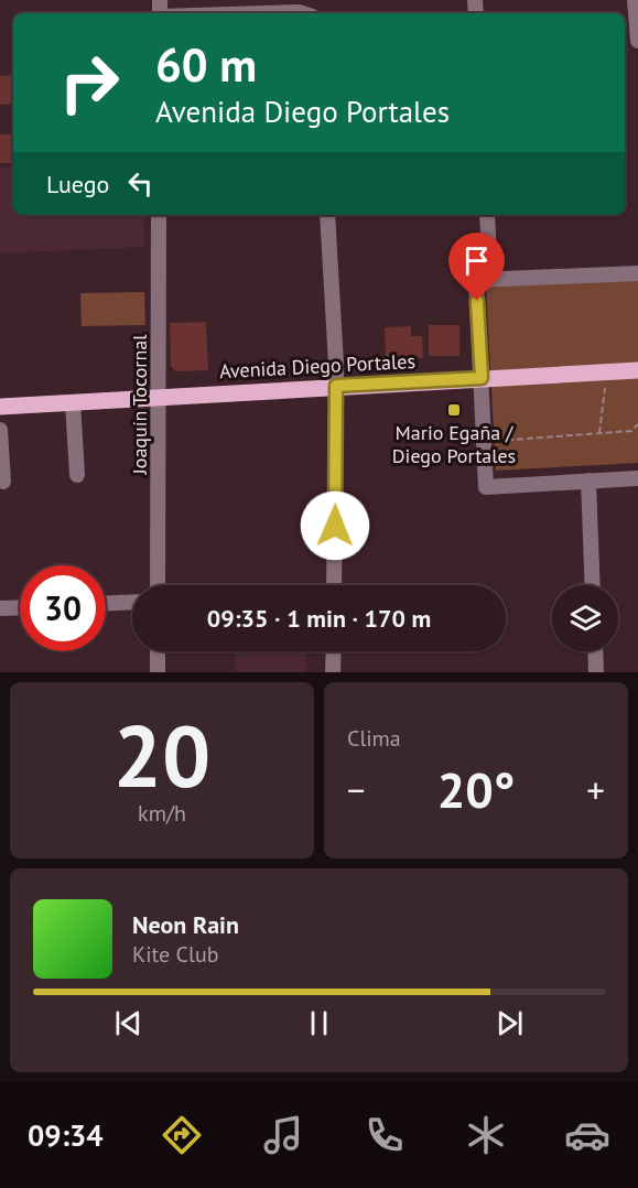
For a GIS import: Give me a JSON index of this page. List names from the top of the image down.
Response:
{
  "streets": {
    "main road": ["Avenida Diego Portales"],
    "street": ["Joaquín Tocornal"]
  },
  "crossings": [
    ["Avenida Diego Portales", "Joaquín Tocornal"]
  ],
  "places": {
    "transit": ["Mario Egaña / Diego Portales"]
  },
  "page": {
    "turn": ["60 m", "Avenida Diego Portales"],
    "then": "Luego",
    "limit": "30",
    "trip": "09:35 · 1 min · 170 m",
    "tile": [
      ["20", "km/h"],
      "Clima"
    ],
    "heat": ["−", "20°", "+"],
    "song": ["Neon Rain", "Kite Club"],
    "tabs": "09:34"
  }
}
